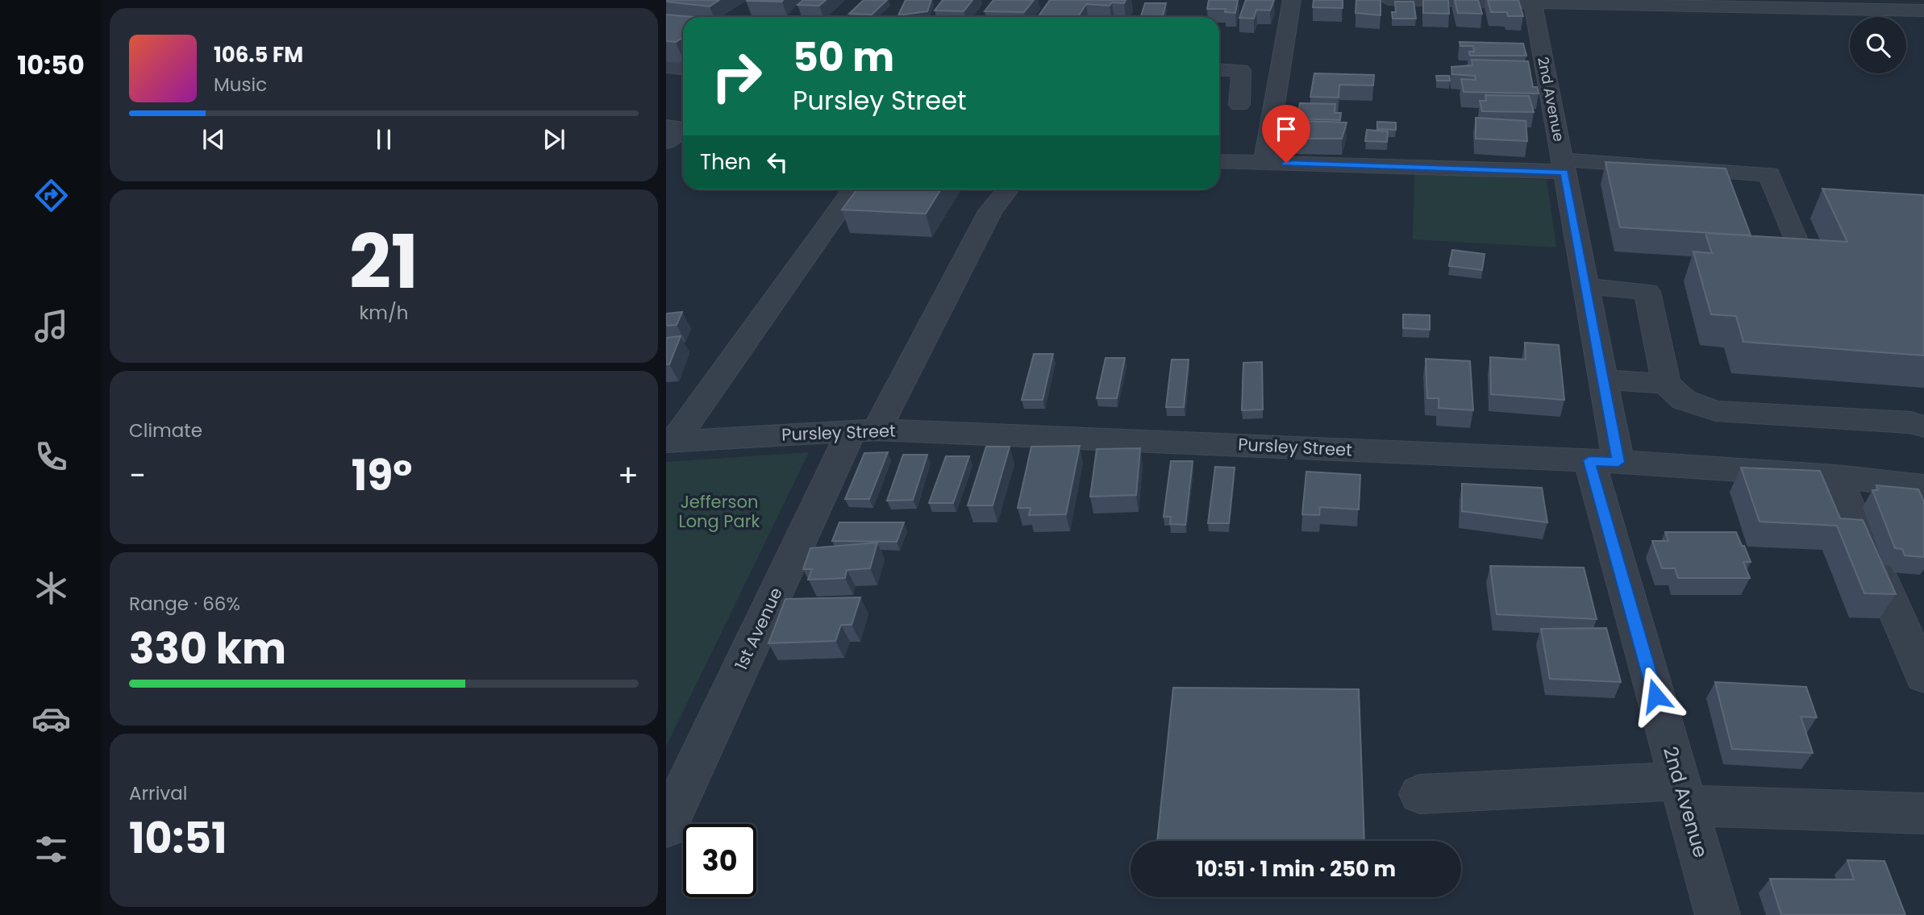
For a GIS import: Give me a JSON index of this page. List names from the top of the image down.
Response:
{
  "streets": {
    "street": ["2nd Avenue", "Pursley Street", "1st Avenue"]
  },
  "crossings": [
    ["2nd Avenue", "Pursley Street"],
    ["Pursley Street", "1st Avenue"]
  ],
  "parks": ["Jefferson Long Park"],
  "page": {
    "tabs": "10:50",
    "turn": ["50 m", "Pursley Street"],
    "song": ["106.5 FM", "Music"],
    "then": "Then",
    "tile": [
      ["21", "km/h"],
      "Climate",
      ["Range · 66%", "330 km"],
      ["Arrival", "10:51"]
    ],
    "heat": ["−", "19°", "+"],
    "limit": "30",
    "trip": "10:51 · 1 min · 250 m"
  }
}
